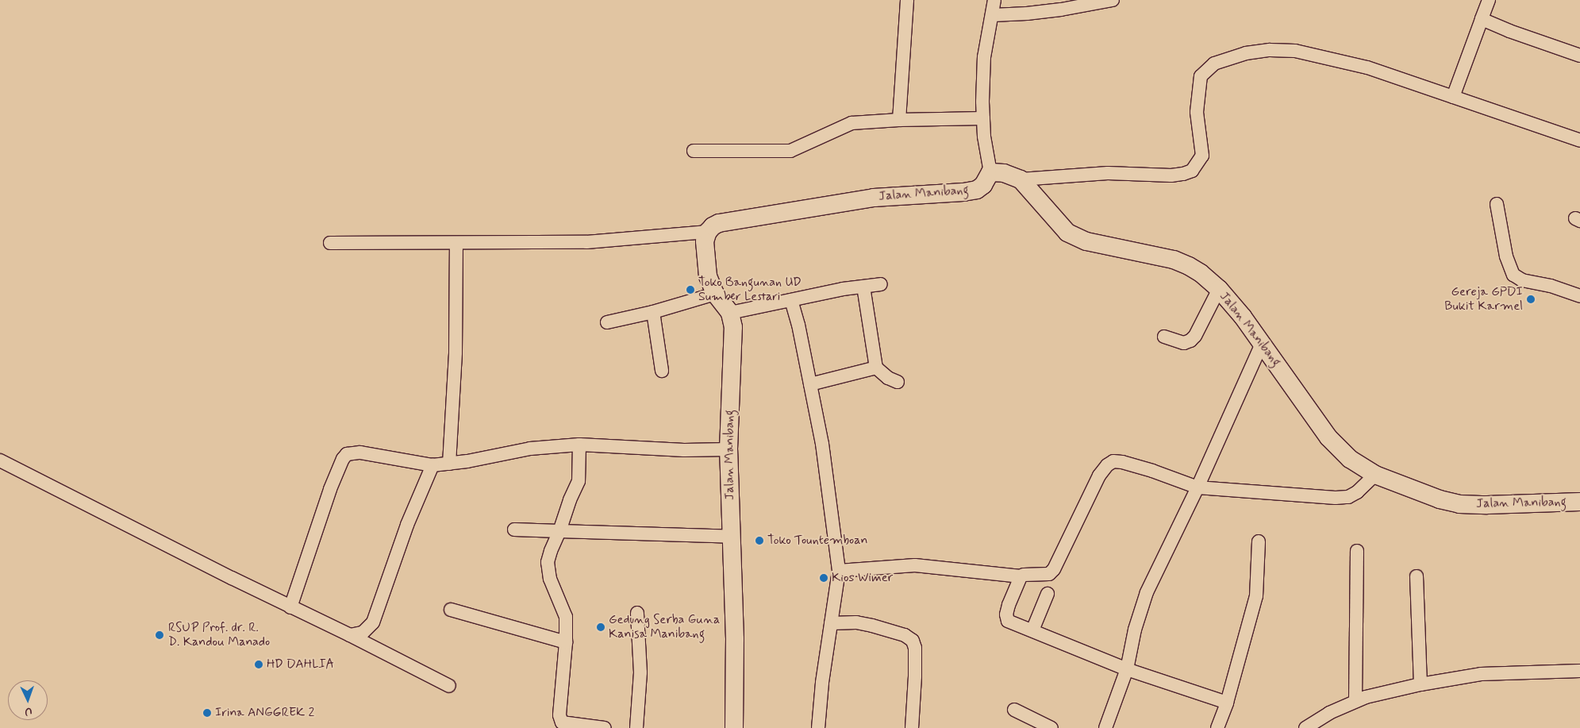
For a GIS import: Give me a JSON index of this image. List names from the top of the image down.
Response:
{
  "streets": {
    "street": ["Jalan Manibang"]
  },
  "places": [
    "Toko Bangunan UD Sumber Lestari",
    "Gereja GPDI Bukit Karmel",
    "Toko Tountemboan",
    "Kios Wimer",
    "Gedung Serba Guna Kanisa Manibang",
    "RSUP Prof. dr. R. D. Kandou Manado",
    "HD DAHLIA",
    "Irina ANGGREK 2"
  ],
  "north": "bottom"
}
